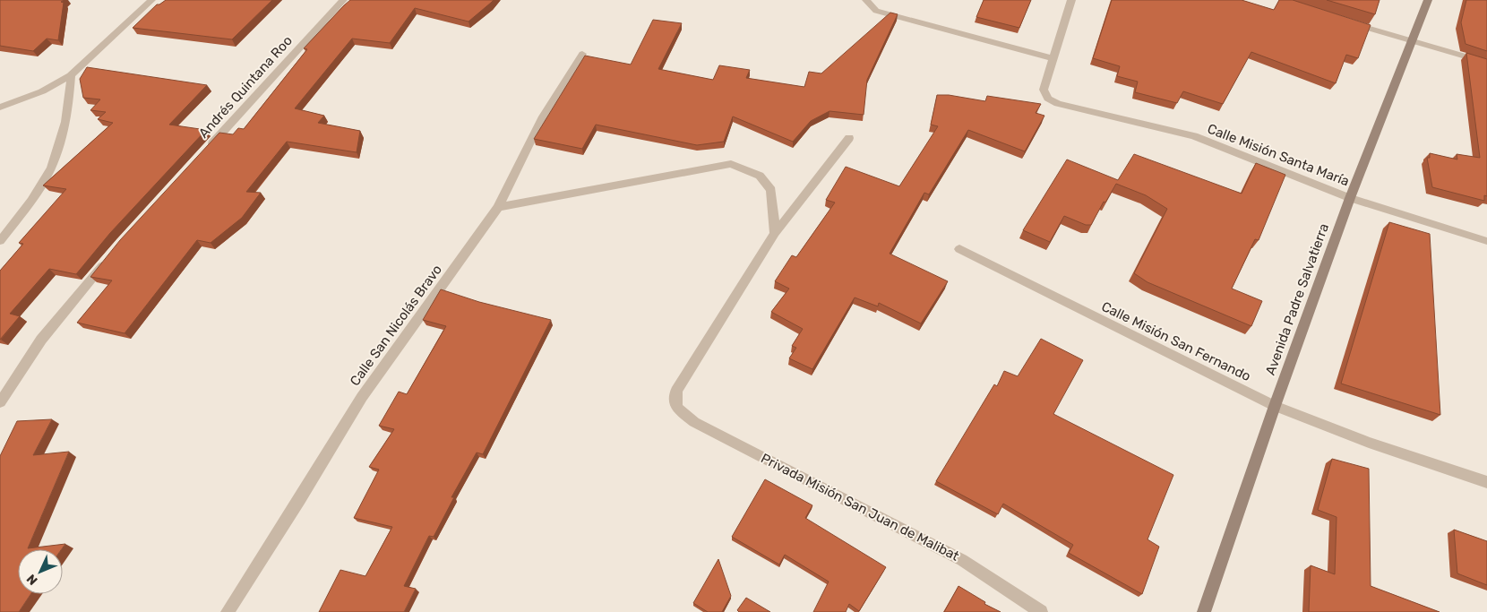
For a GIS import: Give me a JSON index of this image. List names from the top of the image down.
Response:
{
  "streets": {
    "main road": ["Avenida Padre Salvatierra"],
    "street": [
      "Andrés Quintana Roo",
      "Calle Misión Santa María",
      "Calle San Nicolás Bravo",
      "Calle Misión San Fernando",
      "Privada Misión San Juan de Malibat"
    ]
  },
  "crossings": [
    ["Calle Misión Santa María", "Avenida Padre Salvatierra"],
    ["Avenida Padre Salvatierra", "Calle Misión San Fernando"]
  ],
  "north": "bottom left"
}
